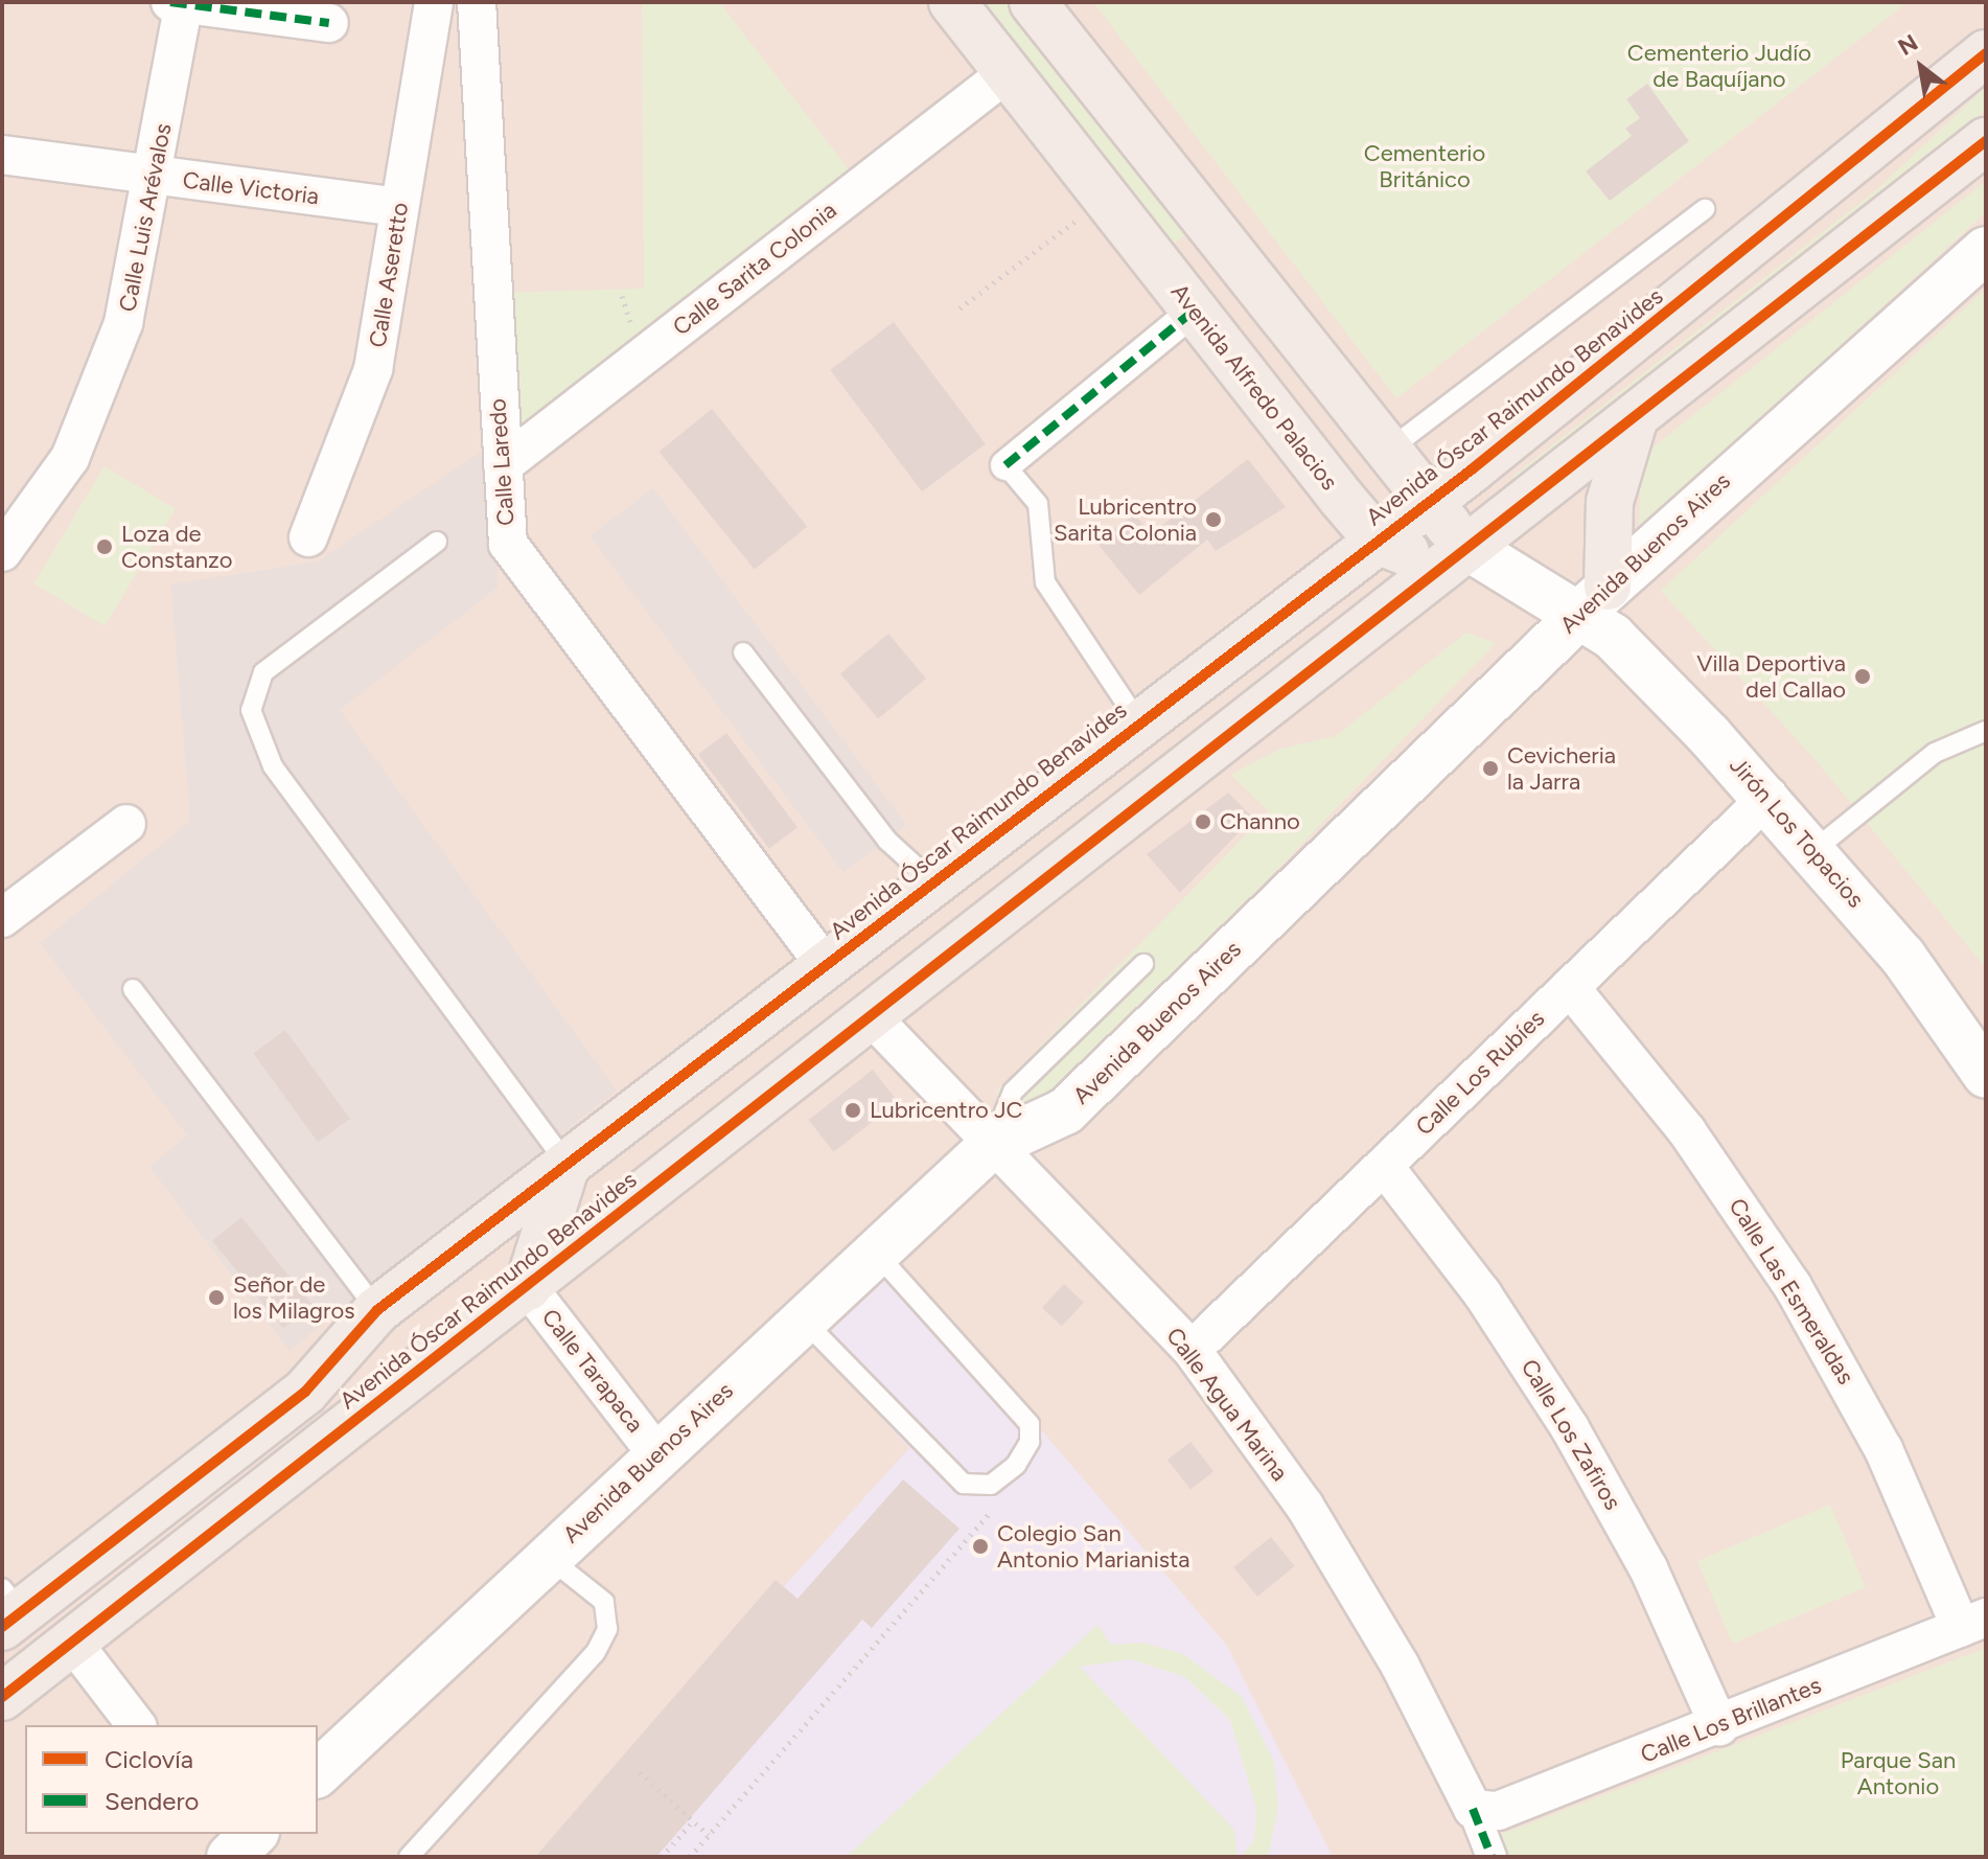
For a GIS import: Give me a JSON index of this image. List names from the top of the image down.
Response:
{
  "streets": {
    "main road": [
      "Avenida Alfredo Palacios",
      "Avenida Óscar Raimundo Benavides",
      "Avenida Buenos Aires",
      "Jirón Los Topacios"
    ],
    "street": [
      "Calle Victoria",
      "Calle Luis Arévalos",
      "Calle Sarita Colonia",
      "Calle Aseretto",
      "Calle Laredo",
      "Calle Los Rubíes",
      "Calle Las Esmeraldas",
      "Calle Tarapaca",
      "Calle Agua Marina",
      "Calle Los Zafiros",
      "Calle Los Brillantes"
    ]
  },
  "crossings": [
    ["Calle Victoria", "Calle Luis Arévalos"],
    ["Calle Victoria", "Calle Aseretto"],
    ["Calle Sarita Colonia", "Avenida Alfredo Palacios"],
    ["Calle Sarita Colonia", "Calle Laredo"],
    ["Avenida Alfredo Palacios", "Avenida Óscar Raimundo Benavides"],
    ["Avenida Alfredo Palacios", "Avenida Buenos Aires"],
    ["Avenida Alfredo Palacios", "Jirón Los Topacios"],
    ["Avenida Óscar Raimundo Benavides", "Calle Laredo"],
    ["Avenida Óscar Raimundo Benavides", "Calle Tarapaca"],
    ["Avenida Óscar Raimundo Benavides", "Calle Agua Marina"],
    ["Avenida Buenos Aires", "Jirón Los Topacios"],
    ["Avenida Buenos Aires", "Calle Tarapaca"],
    ["Avenida Buenos Aires", "Calle Agua Marina"],
    ["Jirón Los Topacios", "Calle Los Rubíes"],
    ["Calle Los Rubíes", "Calle Las Esmeraldas"],
    ["Calle Los Rubíes", "Calle Agua Marina"],
    ["Calle Los Rubíes", "Calle Los Zafiros"],
    ["Calle Las Esmeraldas", "Calle Los Brillantes"],
    ["Calle Agua Marina", "Calle Los Brillantes"],
    ["Calle Los Zafiros", "Calle Los Brillantes"]
  ],
  "parks": ["Cementerio Judío de Baquíjano", "Cementerio Británico", "Parque San Antonio"],
  "places": [
    "Lubricentro Sarita Colonia",
    "Loza de Constanzo",
    "Villa Deportiva del Callao",
    "Cevicheria la Jarra",
    "Channo",
    "Lubricentro JC",
    "Señor de los Milagros",
    "Colegio San Antonio Marianista"
  ],
  "legend": ["Ciclovía", "Sendero"],
  "north": "top left"
}
